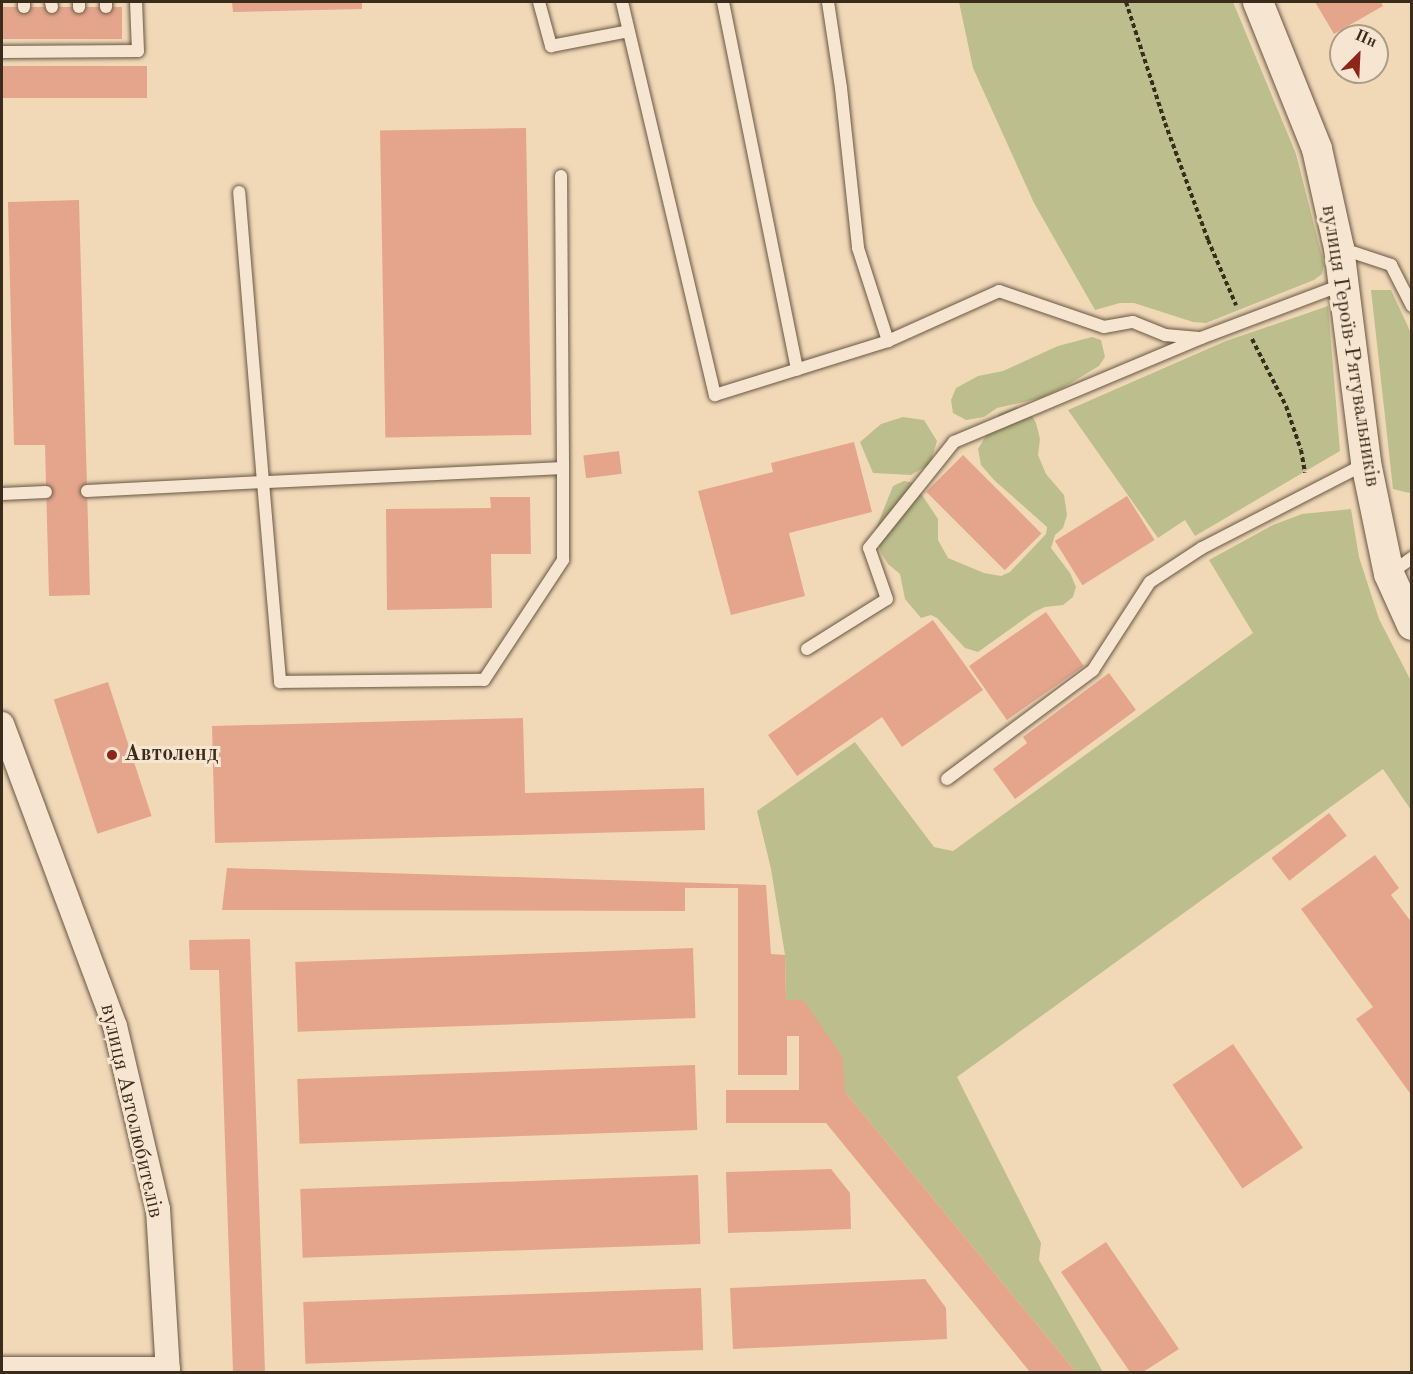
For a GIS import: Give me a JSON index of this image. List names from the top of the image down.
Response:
{
  "streets": {
    "street": ["вулиця Героїв-Рятувальників", "вулиця Автолюбителів"]
  },
  "places": ["Автоленд"],
  "north": "top right"
}
